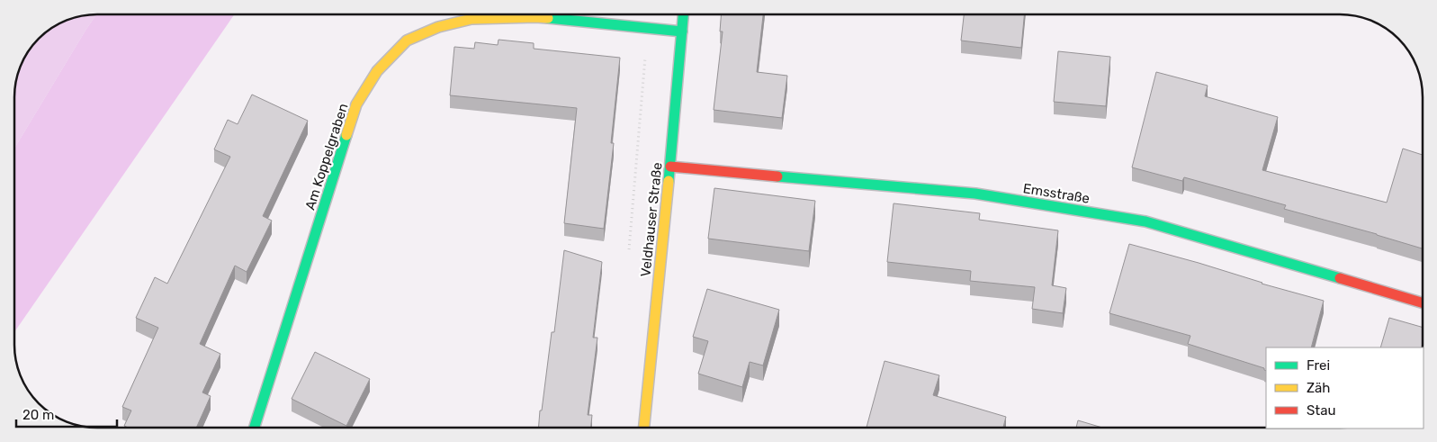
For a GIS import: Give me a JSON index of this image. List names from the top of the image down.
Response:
{
  "streets": {
    "street": ["Am Koppelgraben", "Emsstraße", "Veldhauser Straße"]
  },
  "crossings": [
    ["Am Koppelgraben", "Veldhauser Straße"],
    ["Emsstraße", "Veldhauser Straße"]
  ],
  "legend": ["Frei", "Zäh", "Stau"],
  "scale_bar": "20 m"
}
